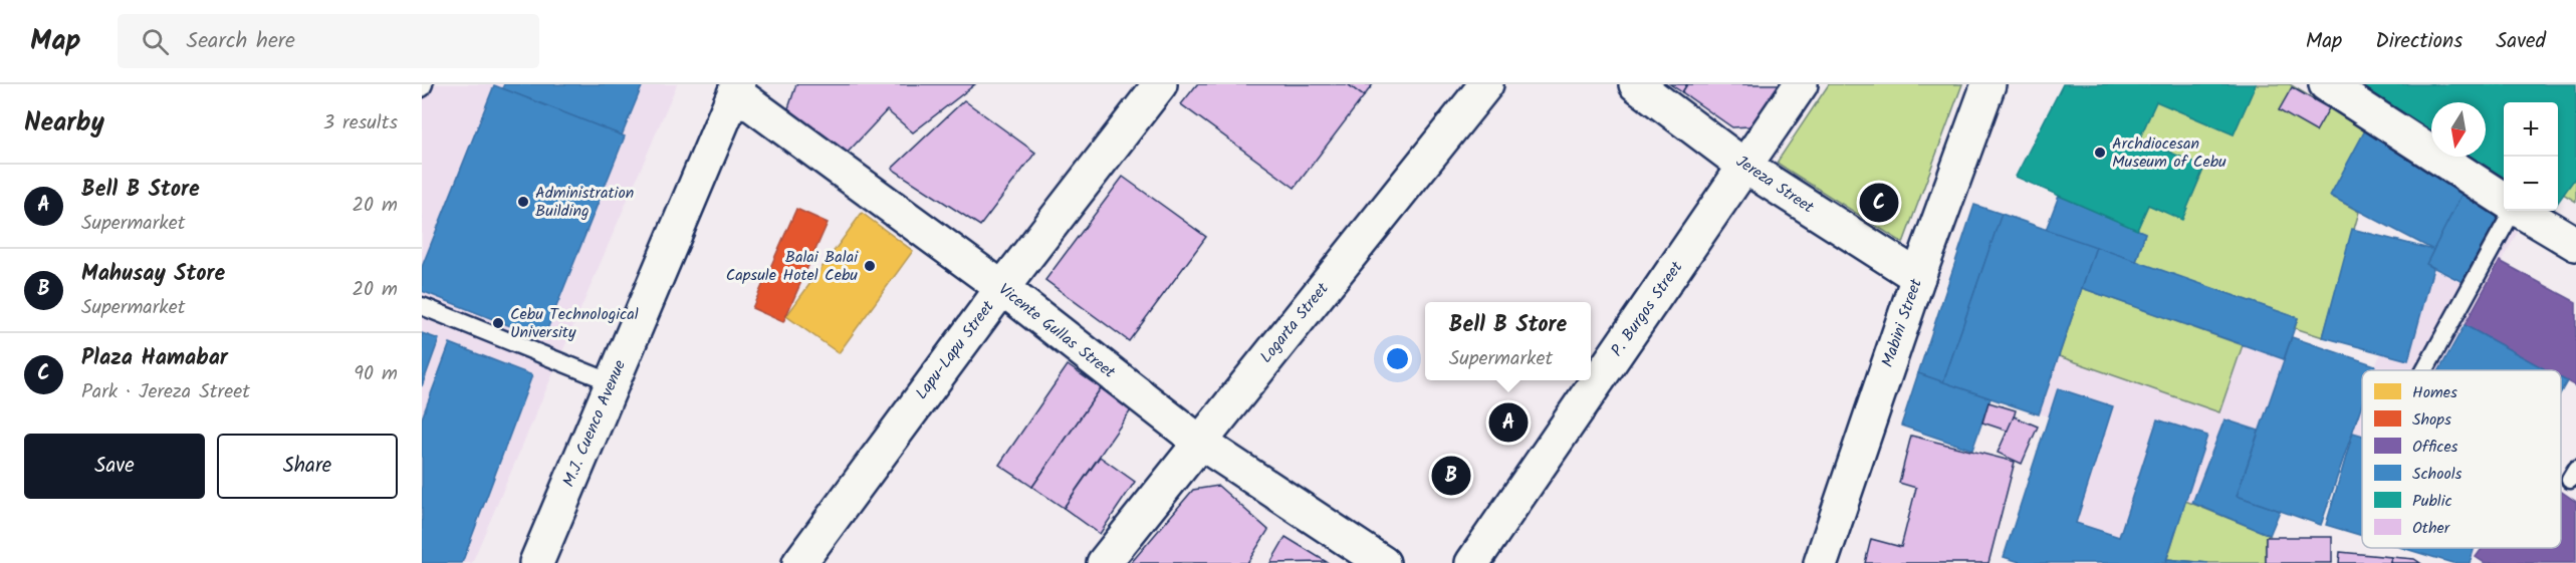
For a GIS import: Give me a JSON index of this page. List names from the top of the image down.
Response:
{
  "streets": {
    "street": [
      "Jereza Street",
      "P. Burgos Street",
      "Logarta Street",
      "Mabini Street",
      "Vicente Gullas Street",
      "Lapu-Lapu Street",
      "M.J. Cuenco Avenue"
    ]
  },
  "crossings": [
    ["Jereza Street", "P. Burgos Street"],
    ["Jereza Street", "Mabini Street"],
    ["Logarta Street", "Vicente Gullas Street"],
    ["Vicente Gullas Street", "Lapu-Lapu Street"],
    ["Vicente Gullas Street", "M.J. Cuenco Avenue"]
  ],
  "places": [
    "Archdiocesan Museum of Cebu",
    "Administration Building",
    "Balai Balai Capsule Hotel Cebu",
    "Cebu Technological University"
  ],
  "legend": [
    "Homes",
    "Shops",
    "Offices",
    "Schools",
    "Public",
    "Other"
  ],
  "north": "bottom",
  "page": {
    "header": "Map",
    "search": "Search here",
    "nav": ["Map", "Directions", "Saved"],
    "heading": ["Nearby", "3 results"],
    "map_buttons": ["+", "−"],
    "list": [
      {
        "mark": "A",
        "name": "Bell B Store",
        "note": "Supermarket",
        "value": "20 m"
      },
      {
        "mark": "B",
        "name": "Mahusay Store",
        "note": "Supermarket",
        "value": "20 m"
      },
      {
        "mark": "C",
        "name": "Plaza Hamabar",
        "note": "Park · Jereza Street",
        "value": "90 m"
      }
    ],
    "pins": ["C", "A", "B"],
    "popup": ["Bell B Store", "Supermarket"],
    "buttons": ["Save", "Share"]
  }
}
